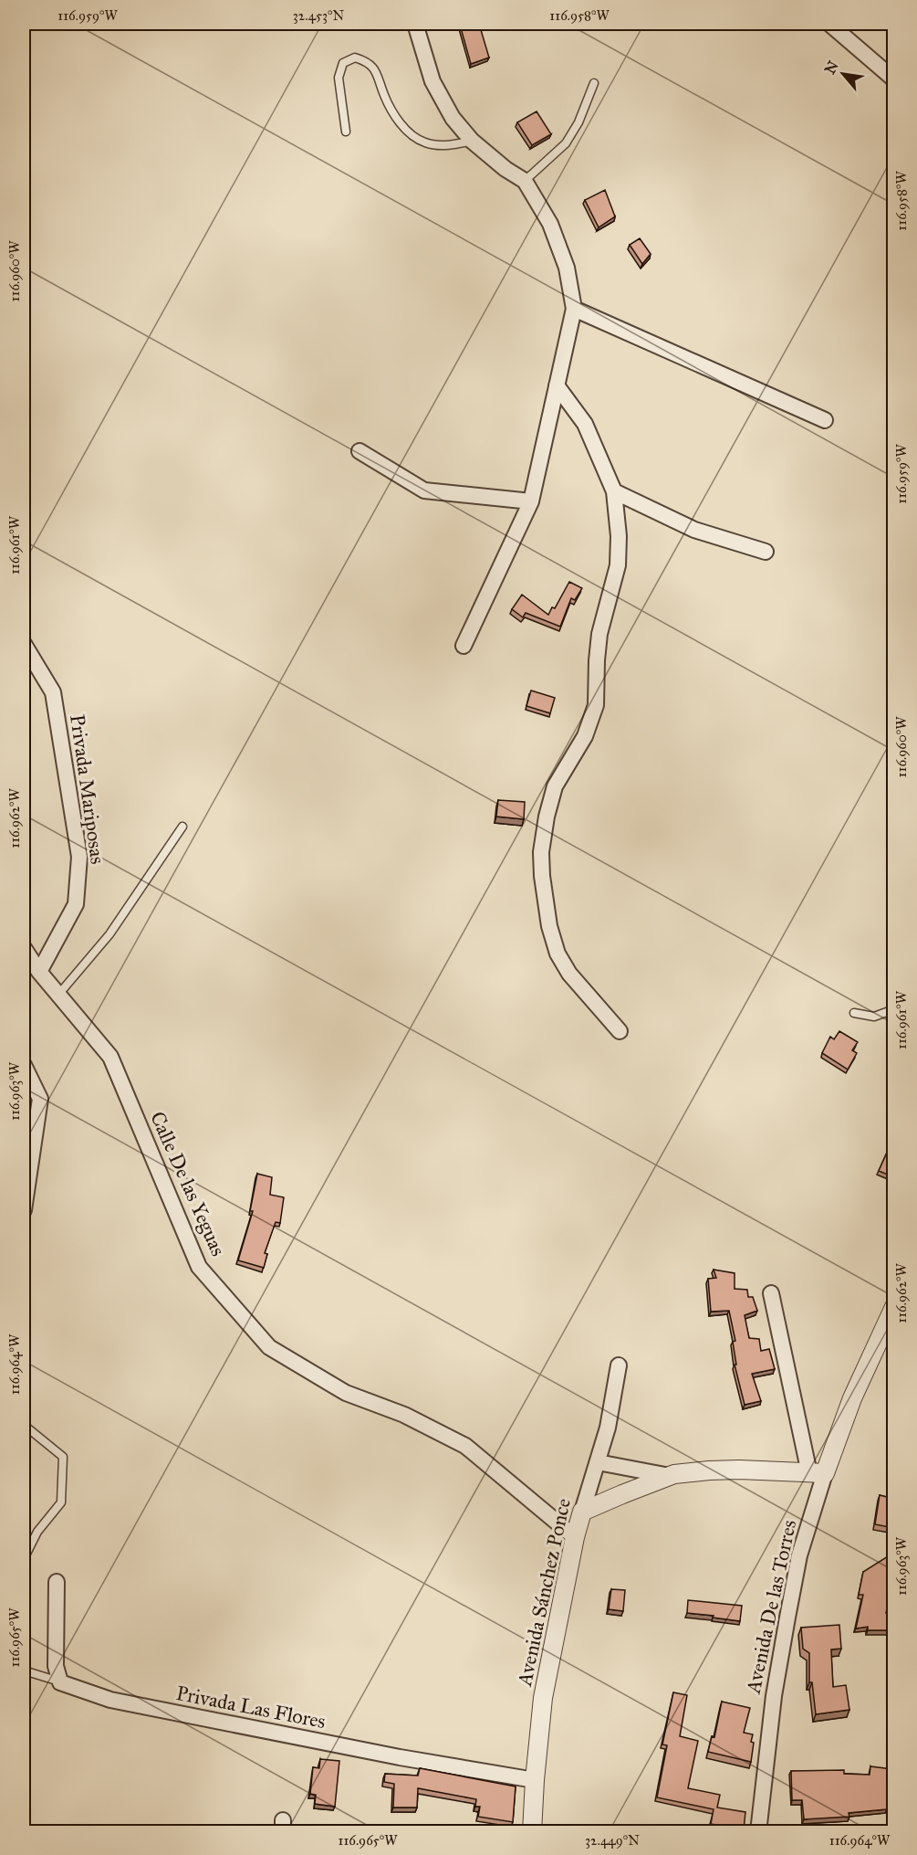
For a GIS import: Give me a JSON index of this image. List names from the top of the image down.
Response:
{
  "streets": {
    "street": [
      "Privada Mariposas",
      "Calle De las Yeguas",
      "Avenida Sánchez Ponce",
      "Avenida De las Torres",
      "Privada Las Flores"
    ]
  },
  "crossings": [
    ["Privada Mariposas", "Calle De las Yeguas"],
    ["Calle De las Yeguas", "Avenida Sánchez Ponce"],
    ["Avenida Sánchez Ponce", "Privada Las Flores"]
  ],
  "north": "top left",
  "coordinates": [
    "116.959°W",
    "32.453°N",
    "116.958°W",
    "116.960°W",
    "116.961°W",
    "116.962°W",
    "116.963°W",
    "116.964°W",
    "116.965°W",
    "32.449°N"
  ]
}
